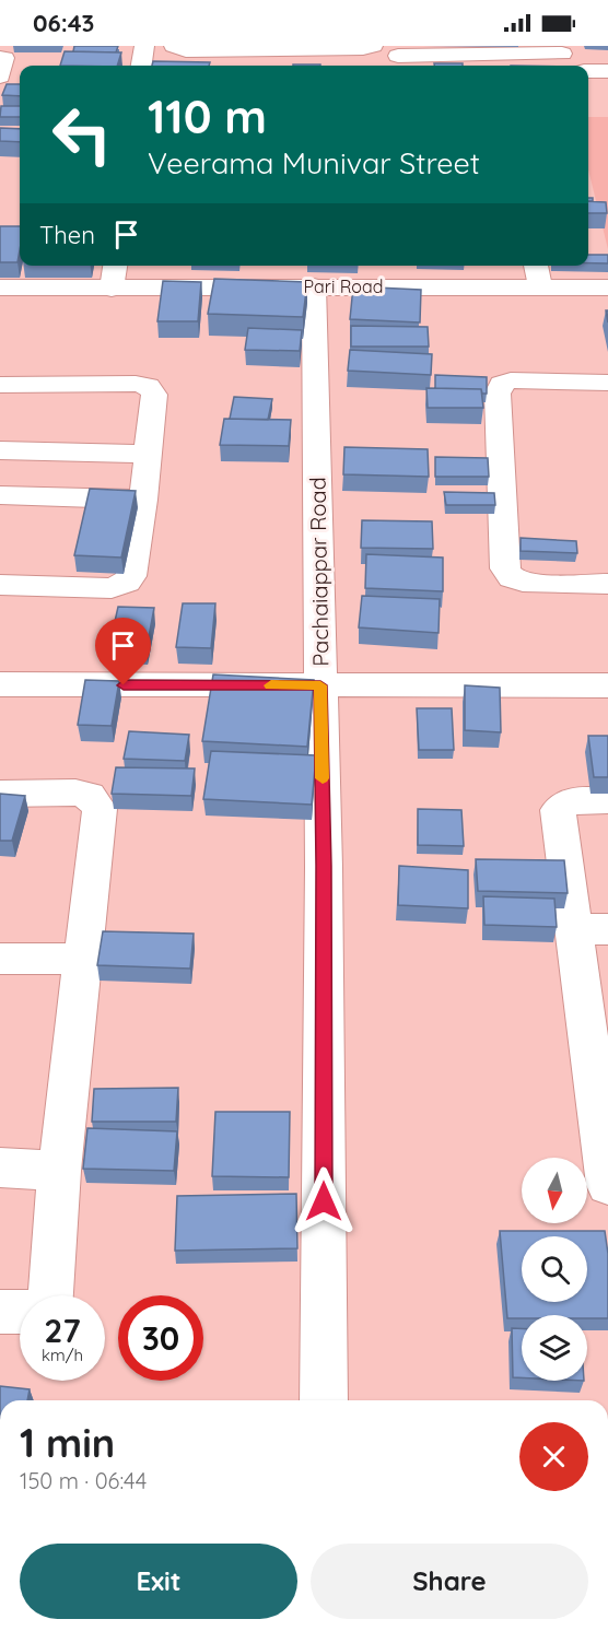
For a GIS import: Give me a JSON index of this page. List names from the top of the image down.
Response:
{
  "streets": {
    "street": ["Pari Road", "Pachaiappar Road"]
  },
  "crossings": [
    ["Pari Road", "Pachaiappar Road"]
  ],
  "north": "bottom",
  "page": {
    "status": "06:43",
    "turn": ["110 m", "Veerama Munivar Street"],
    "then": "Then",
    "speed": "27 km/h",
    "limit": "30",
    "heading": ["1 min", "150 m · 06:44"],
    "buttons": ["Exit", "Share"]
  }
}
